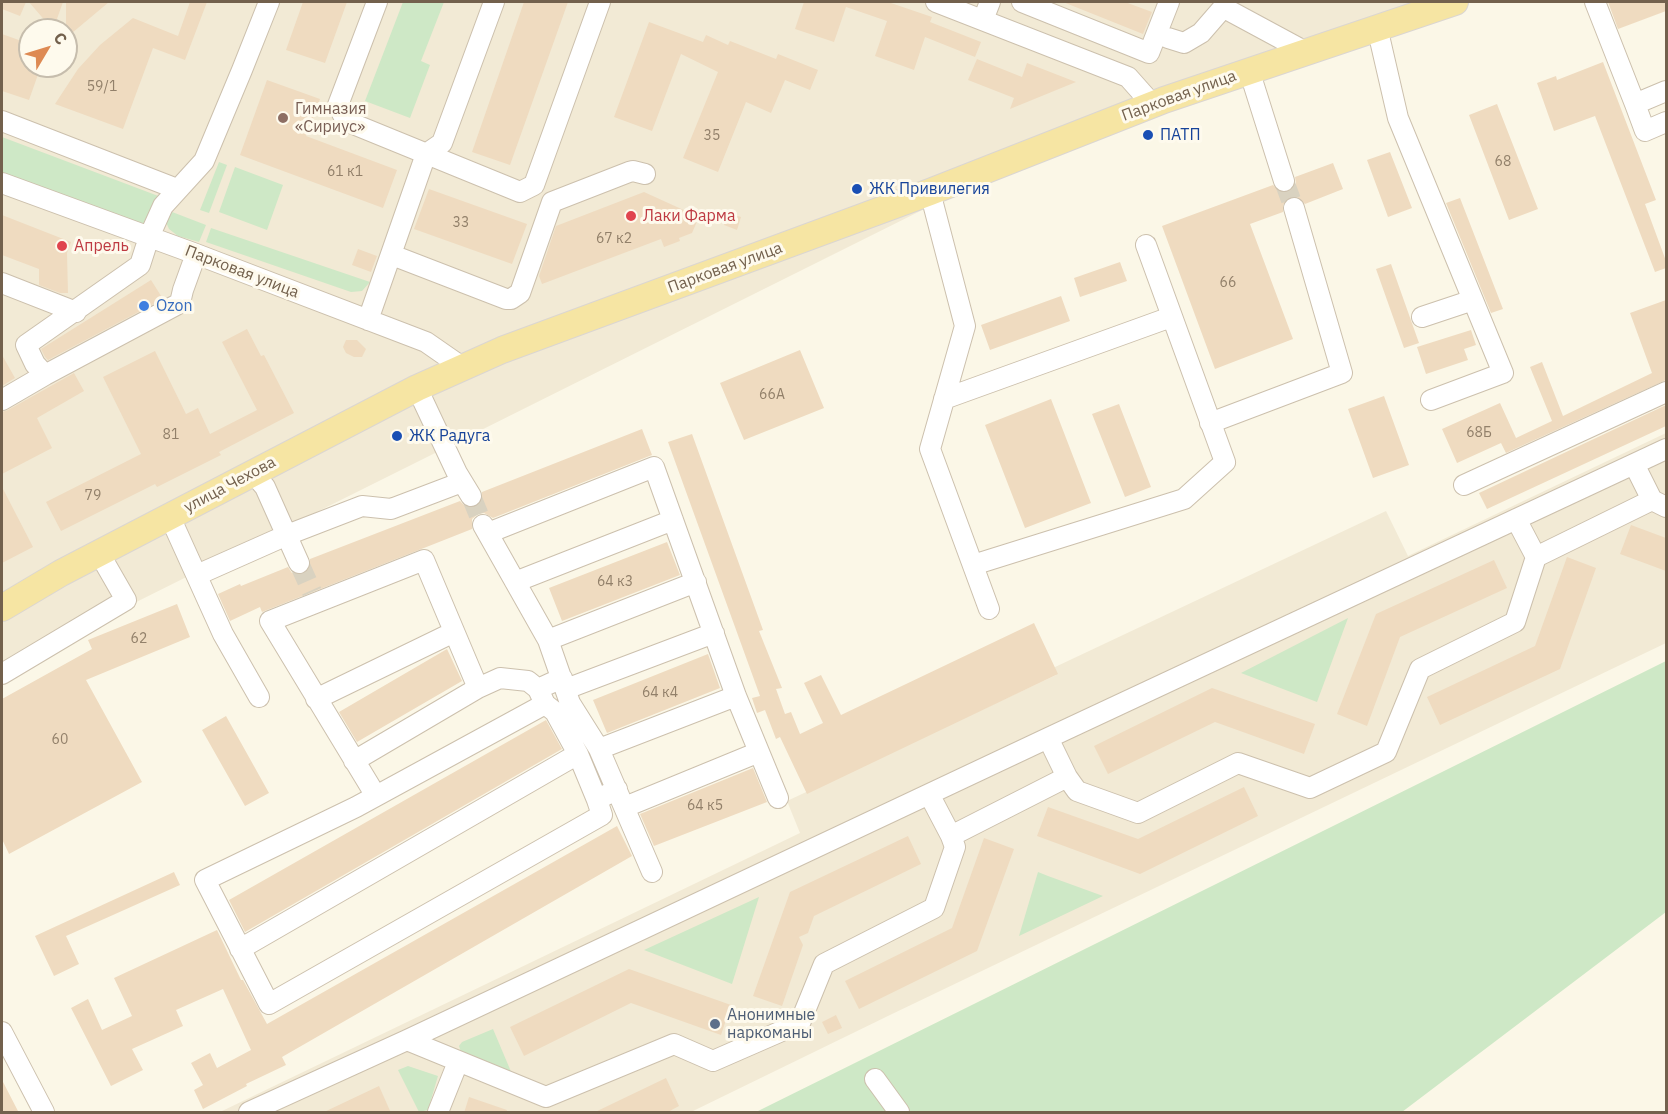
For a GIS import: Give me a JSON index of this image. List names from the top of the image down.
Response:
{
  "streets": {
    "main road": ["Парковая улица", "улица Чехова"]
  },
  "crossings": [
    ["Парковая улица", "улица Чехова"]
  ],
  "places": [
    "Гимназия «Сириус»",
    "ПАТП",
    "ЖК Привилегия",
    "Лаки Фарма",
    "Апрель",
    "Ozon",
    "ЖК Радуга",
    "Анонимные наркоманы"
  ],
  "house_numbers": [
    "59/1",
    "35",
    "68",
    "61 к1",
    "33",
    "67 к2",
    "66",
    "66А",
    "68Б",
    "81",
    "79",
    "64 к3",
    "62",
    "64 к4",
    "60",
    "64 к5"
  ],
  "north": "top right"
}
